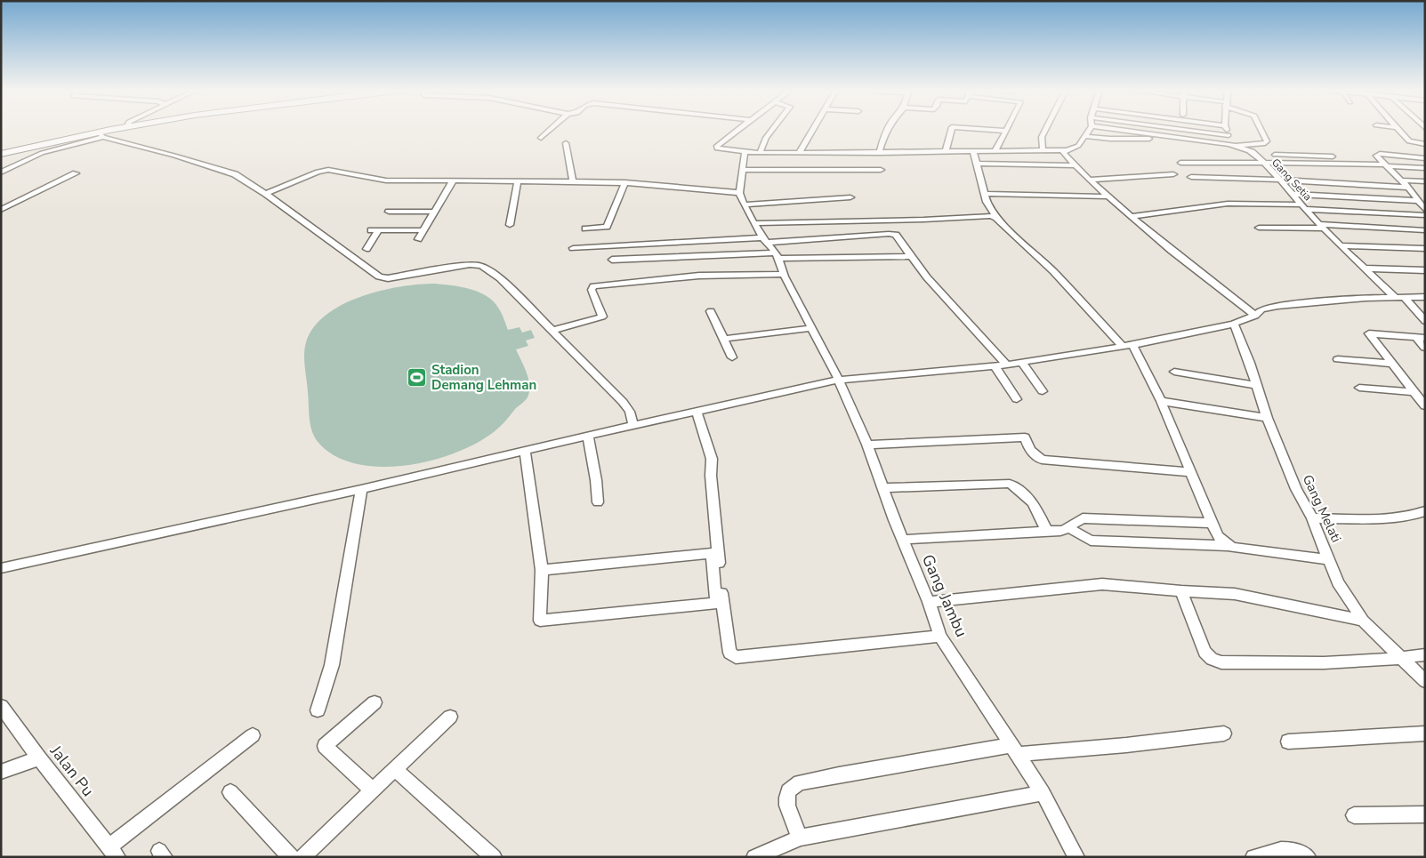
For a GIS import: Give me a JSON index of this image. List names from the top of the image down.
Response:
{
  "streets": {
    "street": [
      "Gang Setia",
      "Gang Melati",
      "Gang Jambu",
      "Jalan Pu"
    ]
  },
  "places": {
    "sports": ["Stadion Demang Lehman"]
  }
}
